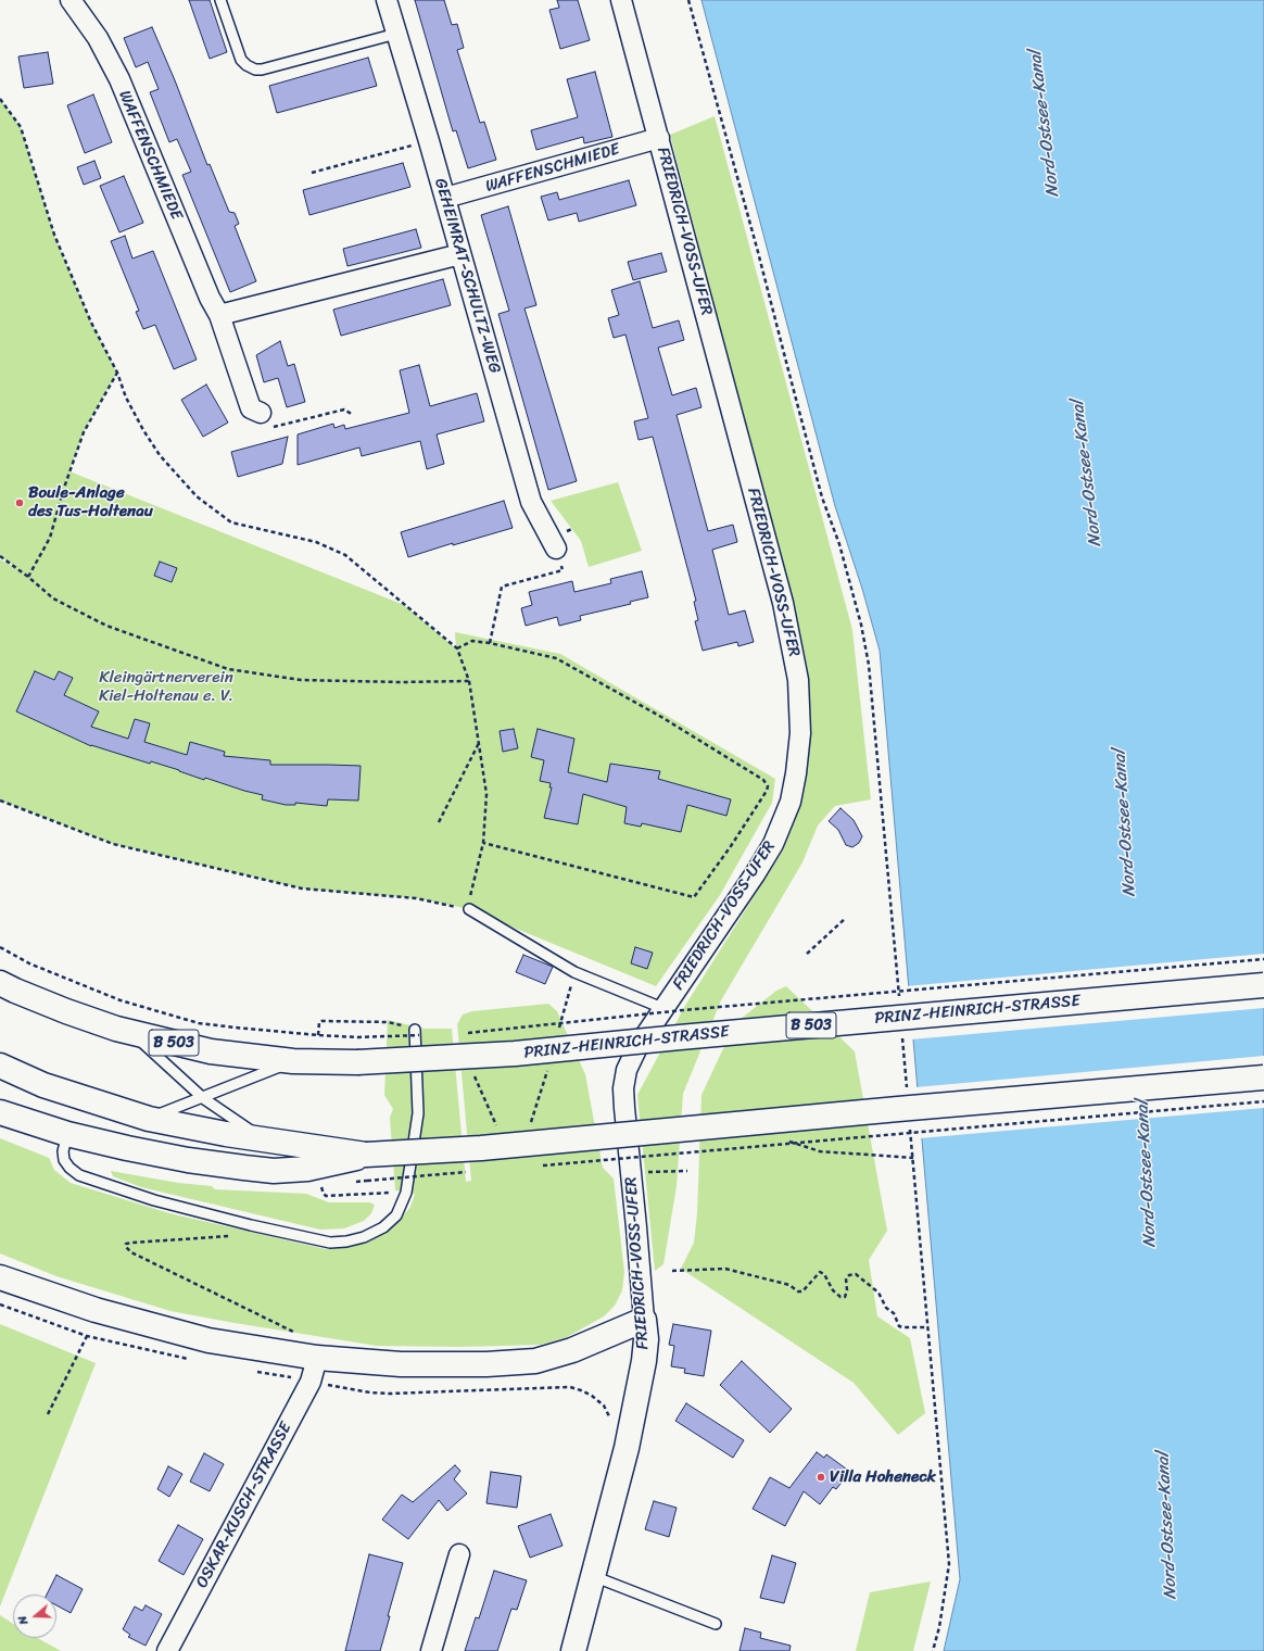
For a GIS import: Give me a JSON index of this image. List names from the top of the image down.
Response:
{
  "streets": {
    "main road": ["FRIEDRICH-VOSS-UFER", "PRINZ-HEINRICH-STRASSE", "B 503"],
    "street": ["WAFFENSCHMIEDE", "GEHEIMRAT-SCHULTZ-WEG", "OSKAR-KUSCH-STRASSE"]
  },
  "crossings": [
    ["WAFFENSCHMIEDE", "FRIEDRICH-VOSS-UFER"],
    ["WAFFENSCHMIEDE", "GEHEIMRAT-SCHULTZ-WEG"]
  ],
  "water": ["Nord-Ostsee-Kanal"],
  "parks": ["Kleingärtnerverein Kiel-Holtenau e. V."],
  "places": ["Boule-Anlage des Tus-Holtenau", "Villa Hoheneck"],
  "north": "left"
}
